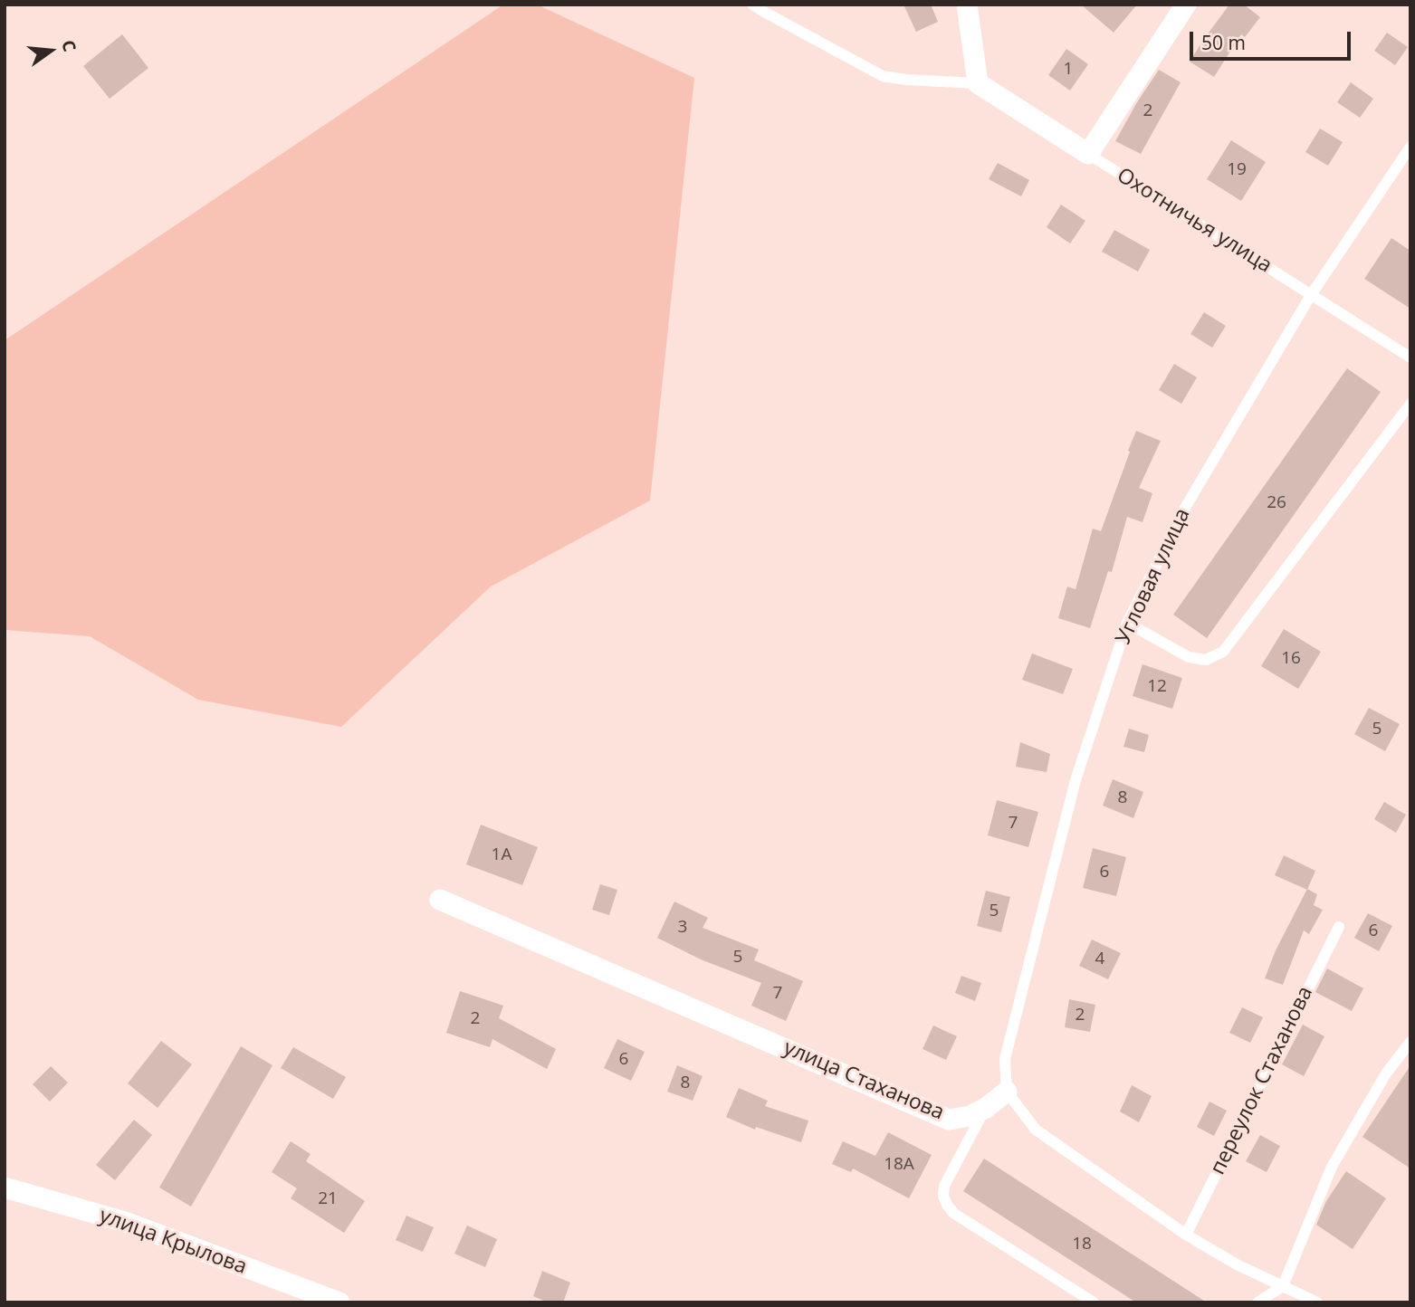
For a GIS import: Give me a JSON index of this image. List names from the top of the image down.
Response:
{
  "streets": {
    "street": ["Охотничья улица", "улица Стаханова", "улица Крылова"],
    "lane": ["Угловая улица", "переулок Стаханова"]
  },
  "crossings": [
    ["Охотничья улица", "Угловая улица"],
    ["Угловая улица", "улица Стаханова"]
  ],
  "house_numbers": [
    "1",
    "2",
    "19",
    "26",
    "16",
    "12",
    "5",
    "8",
    "7",
    "1А",
    "6",
    "5",
    "3",
    "6",
    "5",
    "4",
    "7",
    "2",
    "2",
    "6",
    "8",
    "18А",
    "21",
    "18"
  ],
  "scale_bar": "50 m",
  "north": "right"
}
